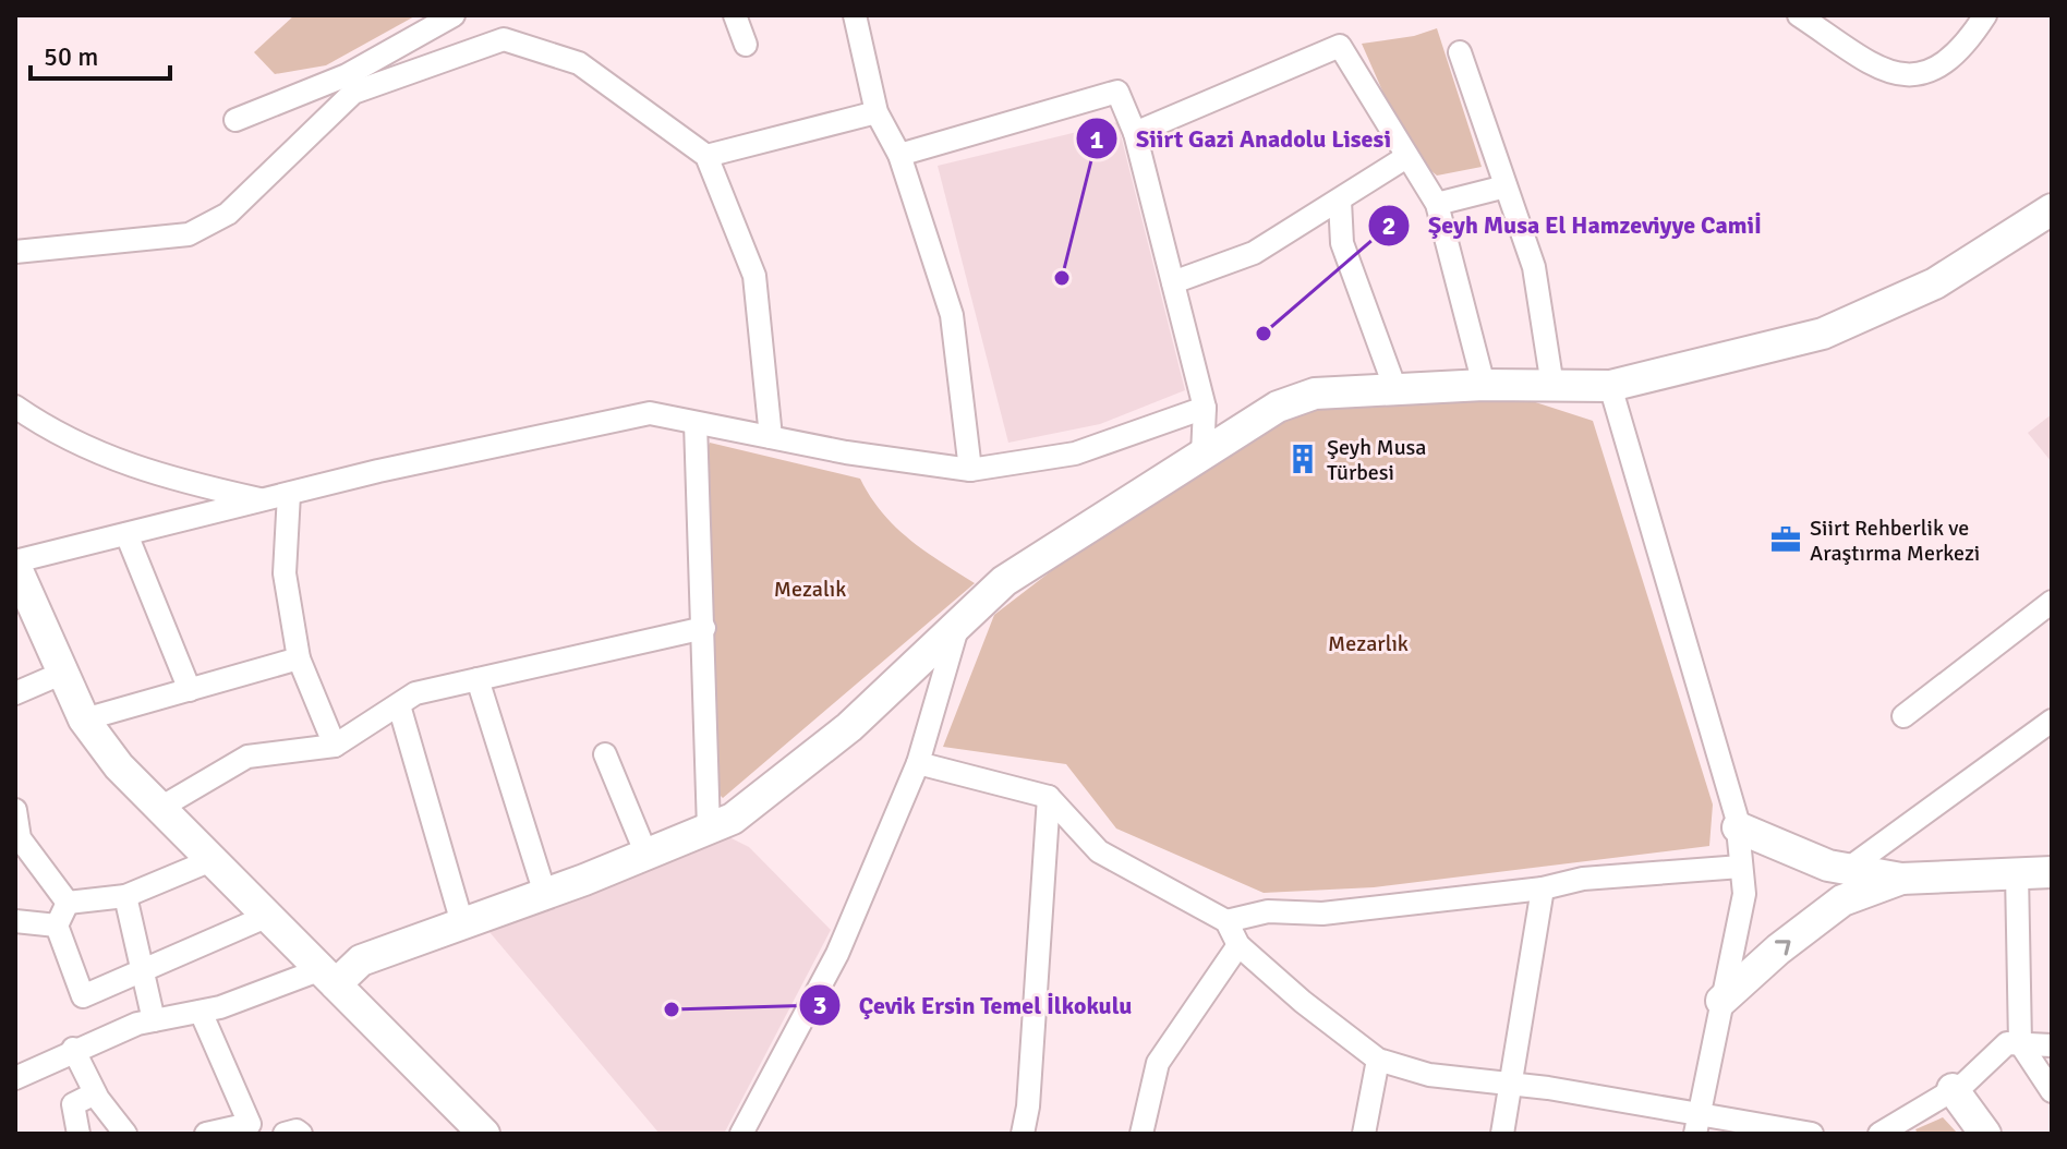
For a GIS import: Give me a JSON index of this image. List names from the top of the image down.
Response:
{
  "parks": ["Mezalık", "Mezarlık"],
  "places": {
    "other": ["Siirt Gazi Anadolu Lisesi", "Şeyh Musa El Hamzeviyye Camiİ", "Çevik Ersin Temel İlkokulu"],
    "building": ["Şeyh Musa Türbesi"],
    "office": ["Siirt Rehberlik ve Araştırma Merkezi"]
  },
  "scale_bar": "50 m"
}
